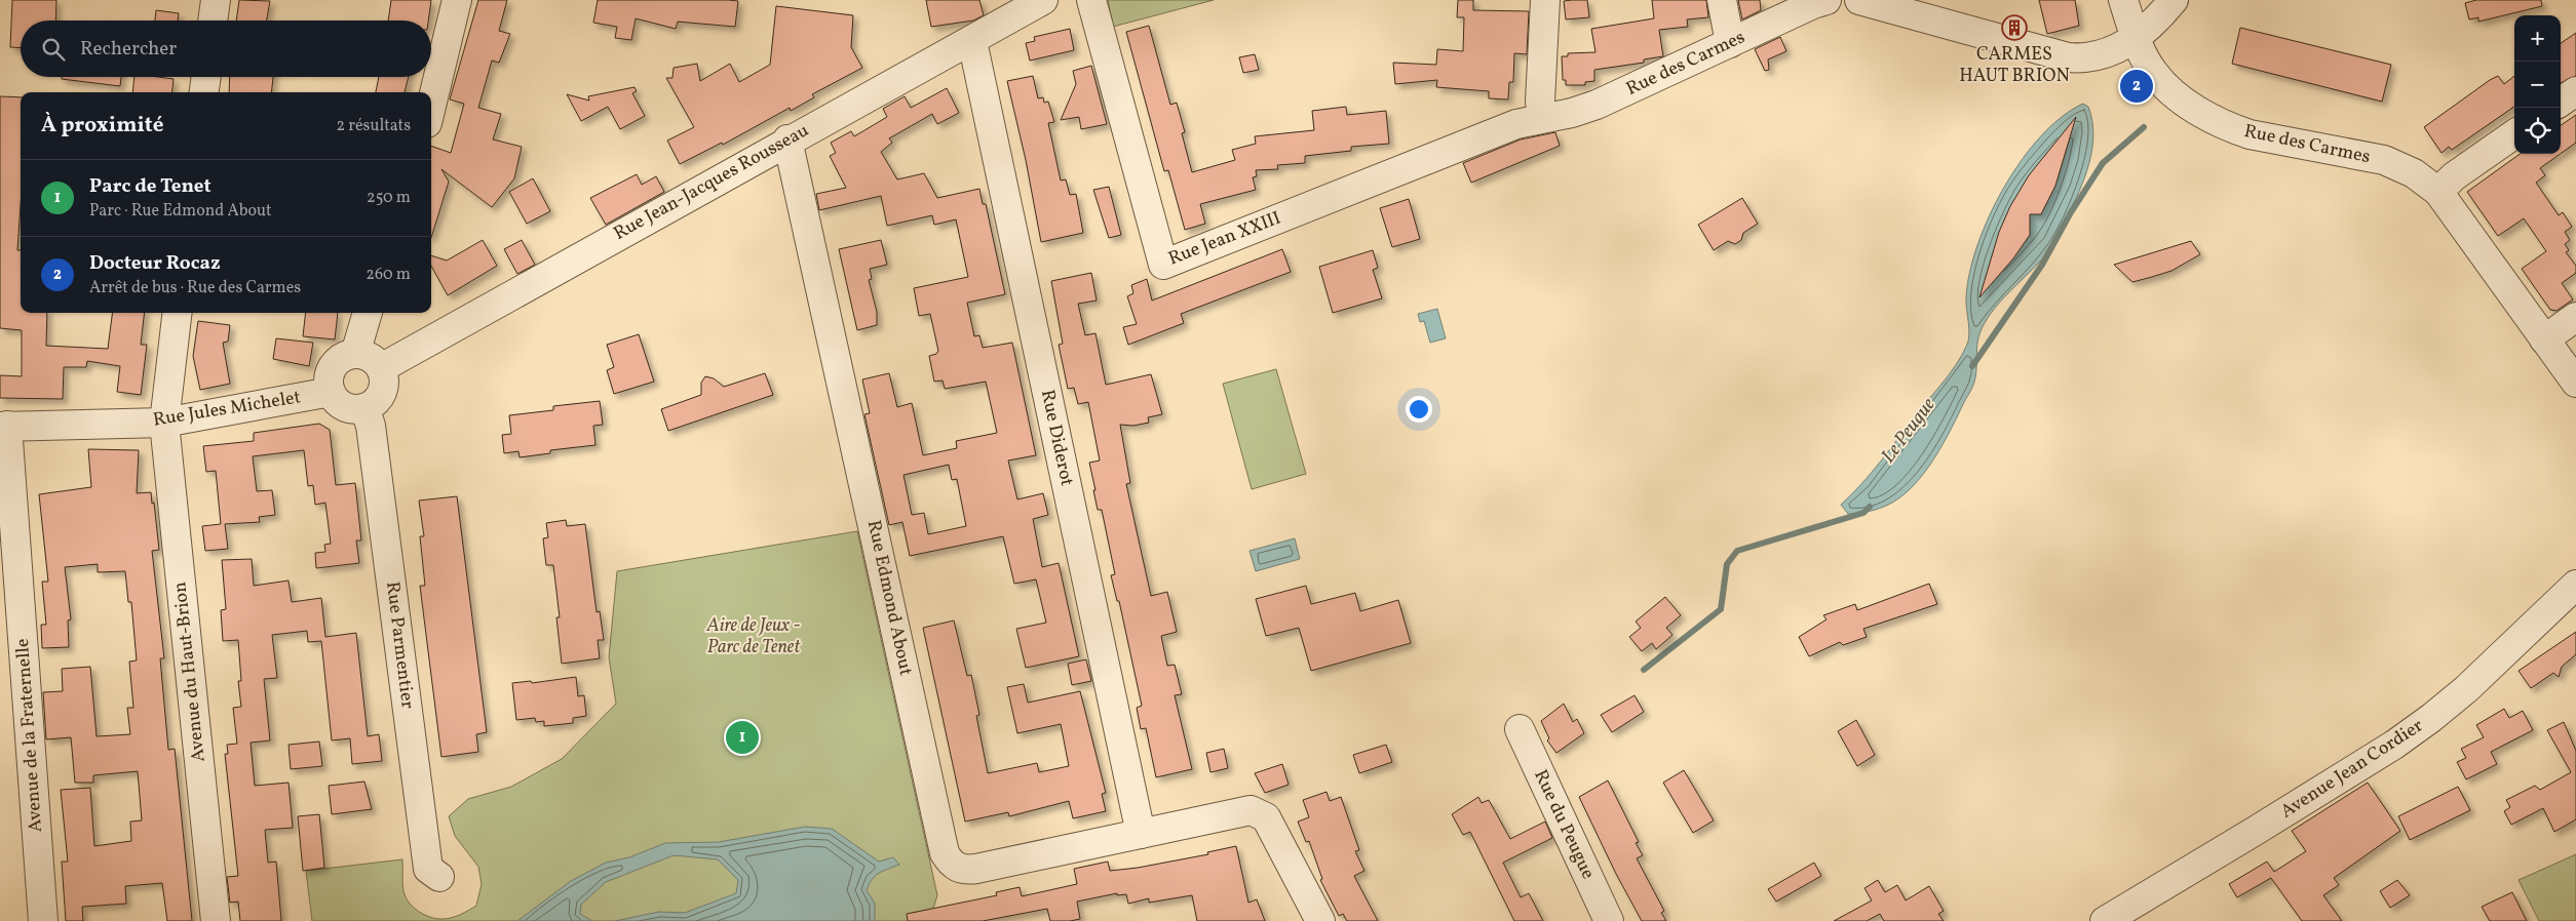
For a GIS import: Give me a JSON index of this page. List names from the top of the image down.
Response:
{
  "streets": {
    "street": [
      "Rue des Carmes",
      "Rue Jean-Jacques Rousseau",
      "Rue Jean XXIII",
      "Rue Jules Michelet",
      "Rue Diderot",
      "Rue Edmond About",
      "Rue Parmentier",
      "Avenue du Haut-Brion",
      "Avenue de la Fraternelle",
      "Avenue Jean Cordier",
      "Rue du Peugue"
    ]
  },
  "crossings": [
    ["Rue des Carmes", "Rue Jean XXIII"],
    ["Rue Jean-Jacques Rousseau", "Rue Jules Michelet"],
    ["Rue Jean-Jacques Rousseau", "Rue Diderot"],
    ["Rue Jean-Jacques Rousseau", "Rue Edmond About"],
    ["Rue Jean-Jacques Rousseau", "Rue Parmentier"],
    ["Rue Jules Michelet", "Rue Parmentier"],
    ["Rue Jules Michelet", "Avenue du Haut-Brion"],
    ["Rue Jules Michelet", "Avenue de la Fraternelle"],
    ["Rue Diderot", "Rue Edmond About"]
  ],
  "water": ["Le Peugue"],
  "parks": ["Aire de Jeux - Parc de Tenet"],
  "places": {
    "building": ["CARMES HAUT BRION"]
  },
  "page": {
    "map_buttons": ["+", "−"],
    "search": "Rechercher",
    "pins": ["2", "1"],
    "heading": ["À proximité", "2 résultats"],
    "list": [
      {
        "mark": "1",
        "name": "Parc de Tenet",
        "note": "Parc · Rue Edmond About",
        "value": "250 m"
      },
      {
        "mark": "2",
        "name": "Docteur Rocaz",
        "note": "Arrêt de bus · Rue des Carmes",
        "value": "260 m"
      }
    ]
  }
}
